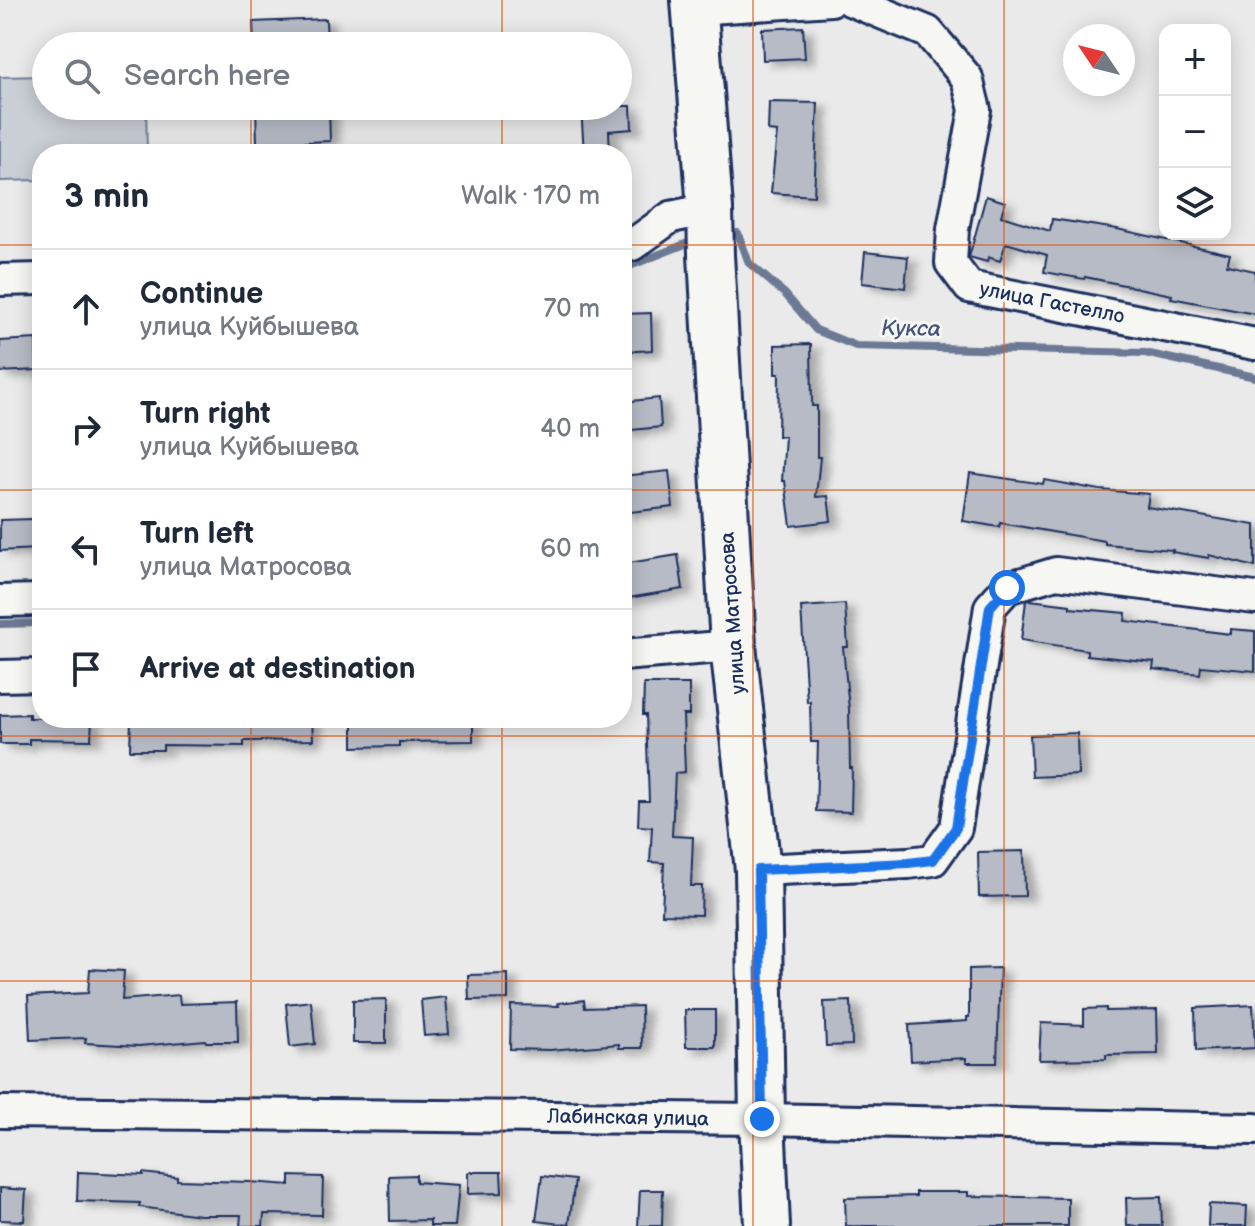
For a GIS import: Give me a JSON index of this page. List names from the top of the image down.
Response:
{
  "streets": {
    "street": ["улица Гастелло", "улица Матросова", "Лабинская улица"]
  },
  "crossings": [
    ["улица Матросова", "Лабинская улица"]
  ],
  "water": ["Кукса"],
  "north": "top left",
  "page": {
    "map_buttons": ["+", "−"],
    "search": "Search here",
    "heading": ["3 min", "Walk · 170 m"],
    "list": [
      ["Continue", "улица Куйбышева", "70 m"],
      ["Turn right", "улица Куйбышева", "40 m"],
      ["Turn left", "улица Матросова", "60 m"],
      "Arrive at destination"
    ]
  }
}
